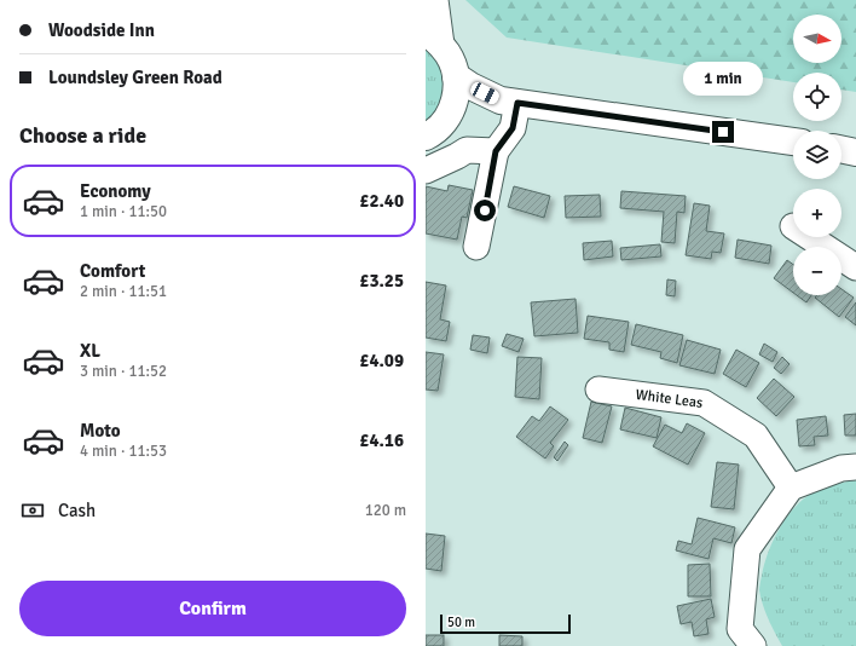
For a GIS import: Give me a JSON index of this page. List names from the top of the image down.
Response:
{
  "streets": {
    "street": ["White Leas"]
  },
  "scale_bar": "50 m",
  "north": "right",
  "page": {
    "banner": ["Woodside Inn", "Loundsley Green Road"],
    "map_buttons": ["+", "−"],
    "bubble": "1 min",
    "heading": "Choose a ride",
    "list": [
      {
        "name": "Economy",
        "note": "1 min · 11:50",
        "value": "£2.40"
      },
      {
        "name": "Comfort",
        "note": "2 min · 11:51",
        "value": "£3.25"
      },
      {
        "name": "XL",
        "note": "3 min · 11:52",
        "value": "£4.09"
      },
      {
        "name": "Moto",
        "note": "4 min · 11:53",
        "value": "£4.16"
      }
    ],
    "pay": ["Cash", "120 m"],
    "buttons": "Confirm",
    "scale": "50 m"
  }
}
